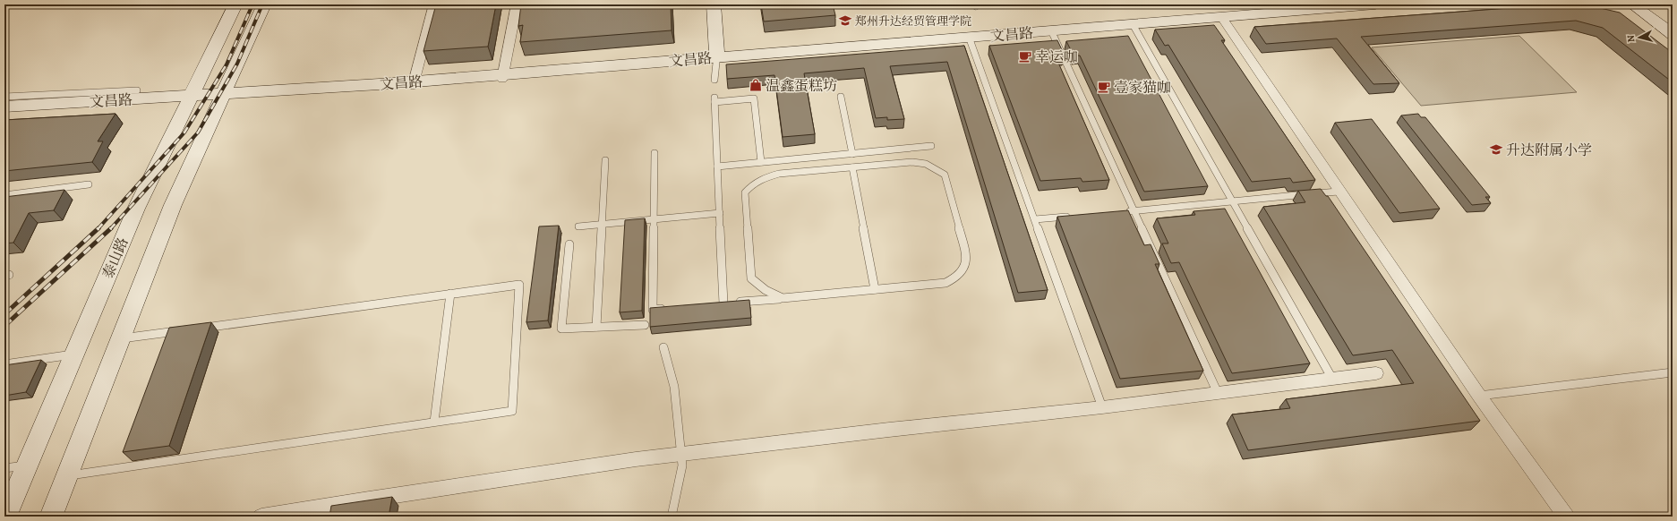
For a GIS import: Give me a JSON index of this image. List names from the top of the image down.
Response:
{
  "streets": {
    "street": ["文昌路", "泰山路"]
  },
  "crossings": [
    ["文昌路", "泰山路"]
  ],
  "places": {
    "school or university": ["郑州升达经贸管理学院", "升达附属小学"],
    "cafe": ["幸运咖", "壹家猫咖"],
    "shop": ["温鑫蛋糕坊"]
  },
  "north": "left"
}
